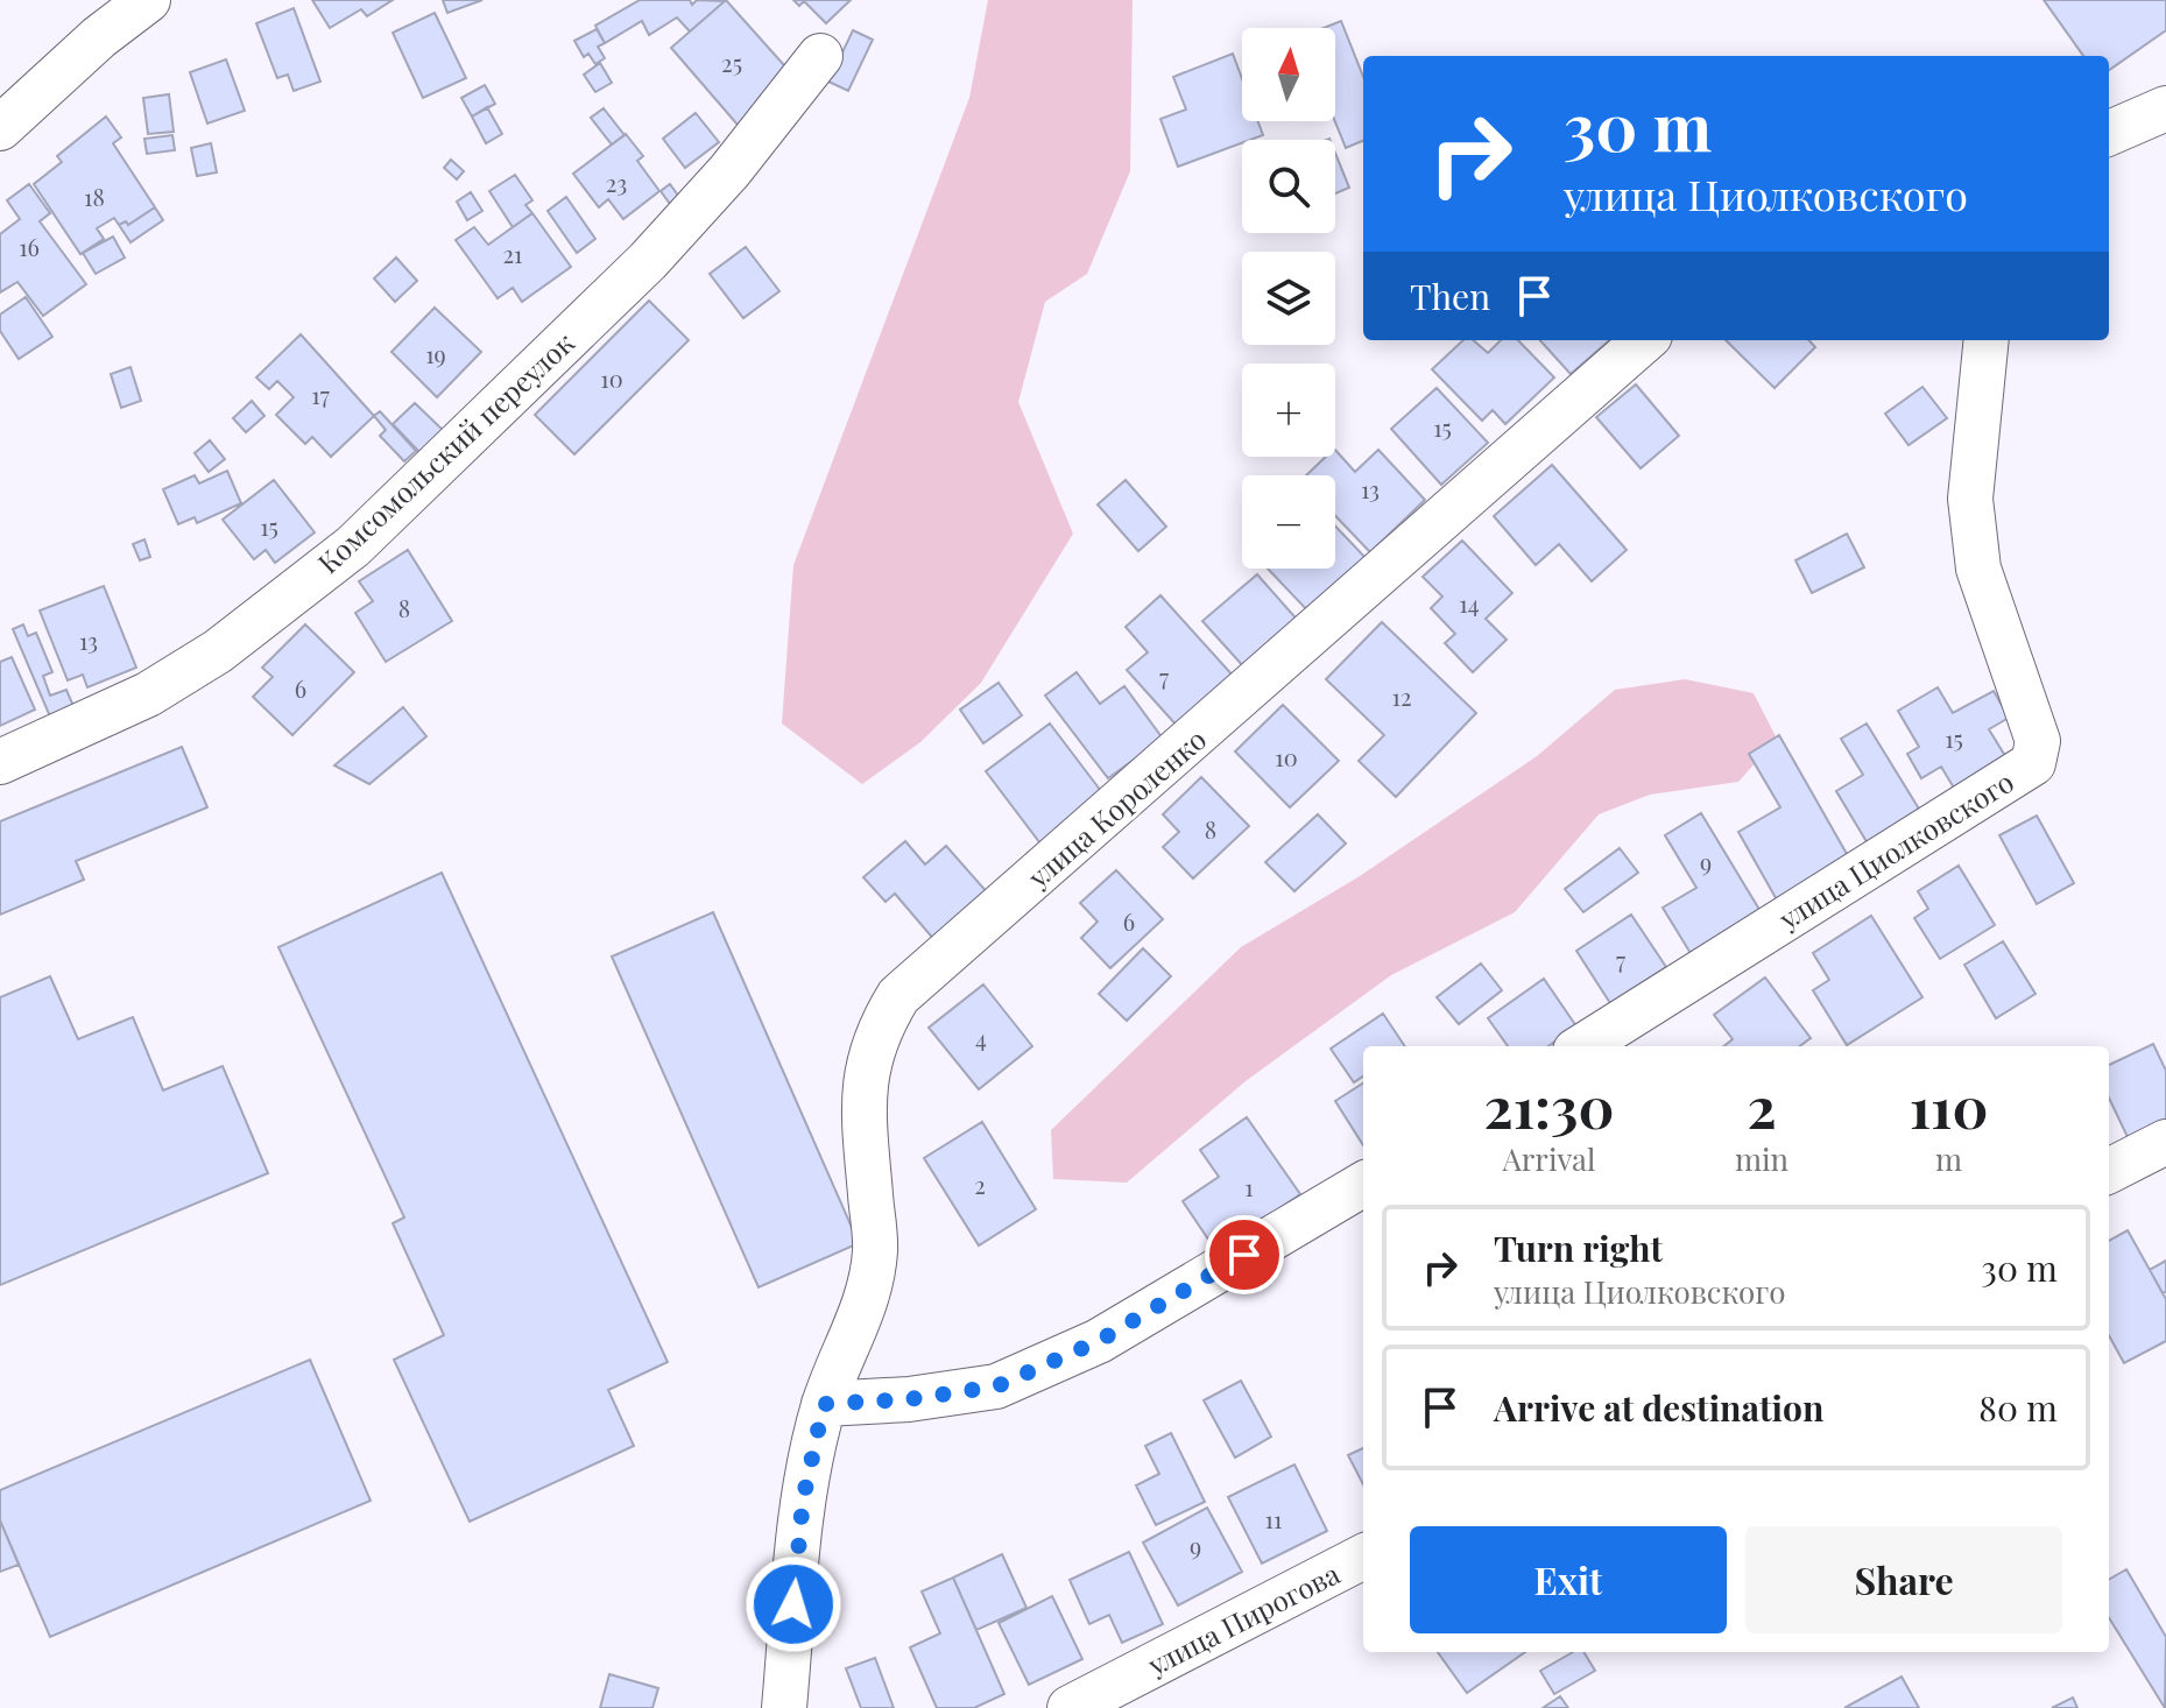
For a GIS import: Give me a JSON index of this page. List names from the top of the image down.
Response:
{
  "streets": {
    "street": [
      "Комсомольский переулок",
      "улица Короленко",
      "улица Циолковского",
      "улица Пирогова"
    ]
  },
  "house_numbers": [
    "25",
    "23",
    "18",
    "16",
    "21",
    "19",
    "10",
    "17",
    "15",
    "13",
    "15",
    "14",
    "8",
    "13",
    "7",
    "6",
    "12",
    "15",
    "10",
    "8",
    "9",
    "6",
    "7",
    "4",
    "2",
    "1",
    "11",
    "9"
  ],
  "north": "top",
  "page": {
    "map_buttons": ["+", "−"],
    "turn": ["30 m", "улица Циолковского"],
    "then": "Then",
    "eta": [
      "21:30",
      "Arrival",
      "2",
      "min",
      "110",
      "m"
    ],
    "list": [
      {
        "name": "Turn right",
        "note": "улица Циолковского",
        "value": "30 m"
      },
      {
        "name": "Arrive at destination",
        "value": "80 m"
      }
    ],
    "buttons": ["Exit", "Share"]
  }
}
